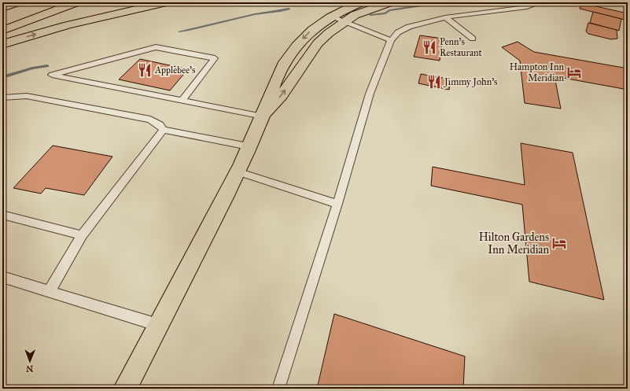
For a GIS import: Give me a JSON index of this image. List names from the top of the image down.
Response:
{
  "places": {
    "restaurant": ["Penn's Restaurant", "Applebee's", "Jimmy John's"],
    "hotel": ["Hampton Inn Meridian", "Hilton Gardens Inn Meridian"]
  },
  "north": "bottom"
}
